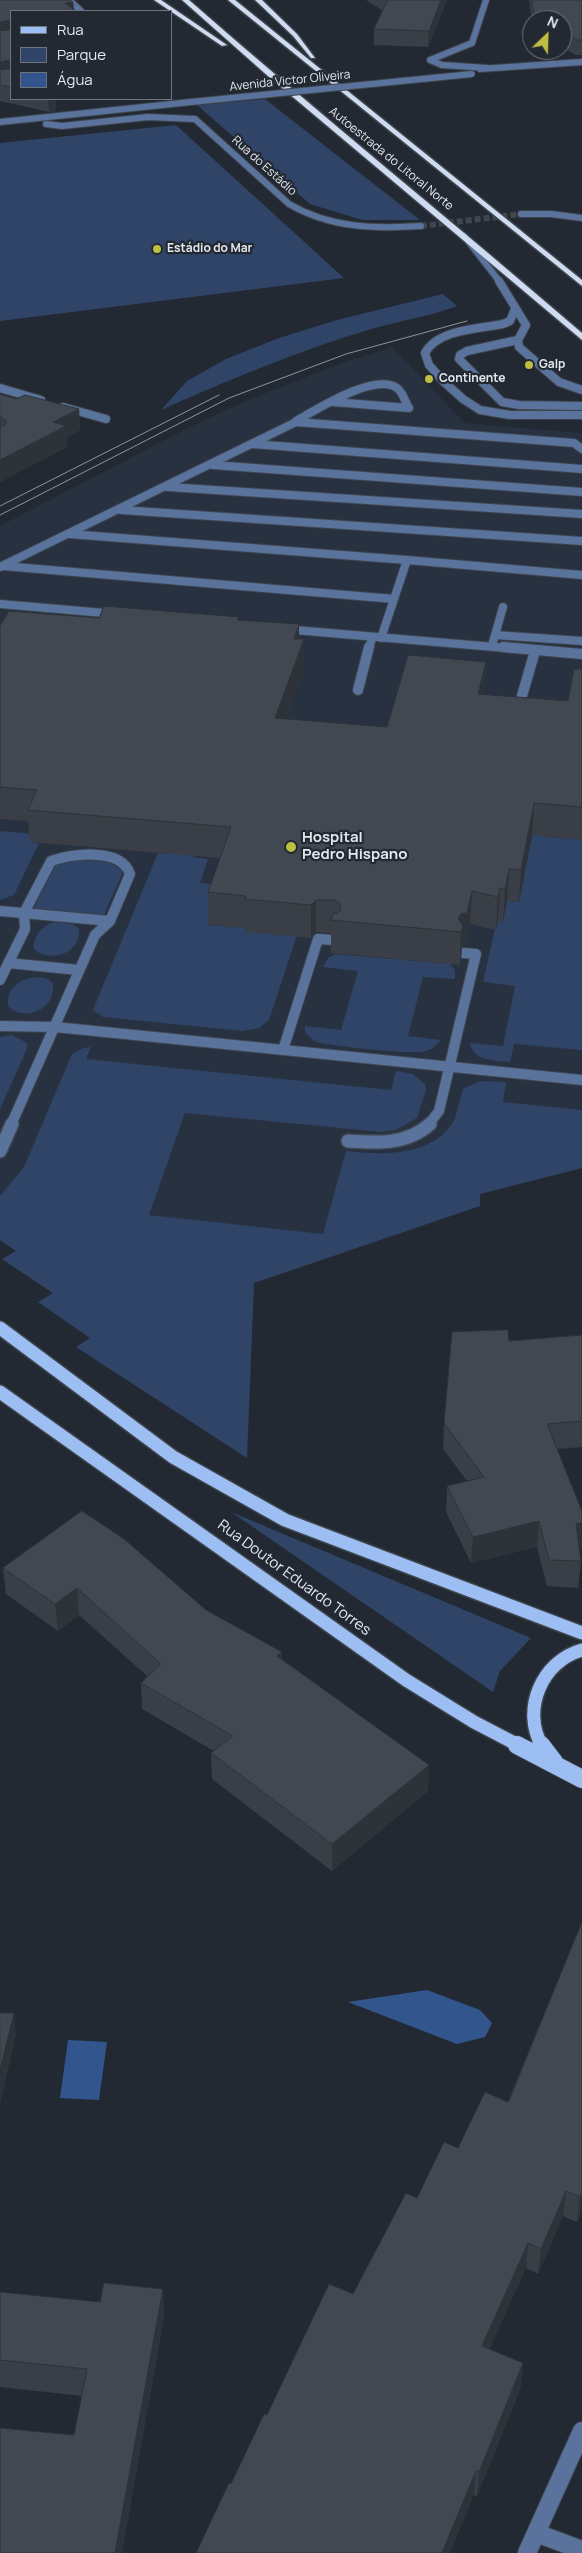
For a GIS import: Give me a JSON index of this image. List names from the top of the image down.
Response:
{
  "streets": {
    "highway": ["Autoestrada do Litoral Norte"],
    "main road": ["Rua Doutor Eduardo Torres"],
    "street": ["Avenida Victor Oliveira", "Rua do Estádio"]
  },
  "places": [
    "Estádio do Mar",
    "Galp",
    "Continente",
    "Hospital Pedro Hispano"
  ],
  "legend": ["Rua", "Parque", "Água"],
  "north": "top right"
}
